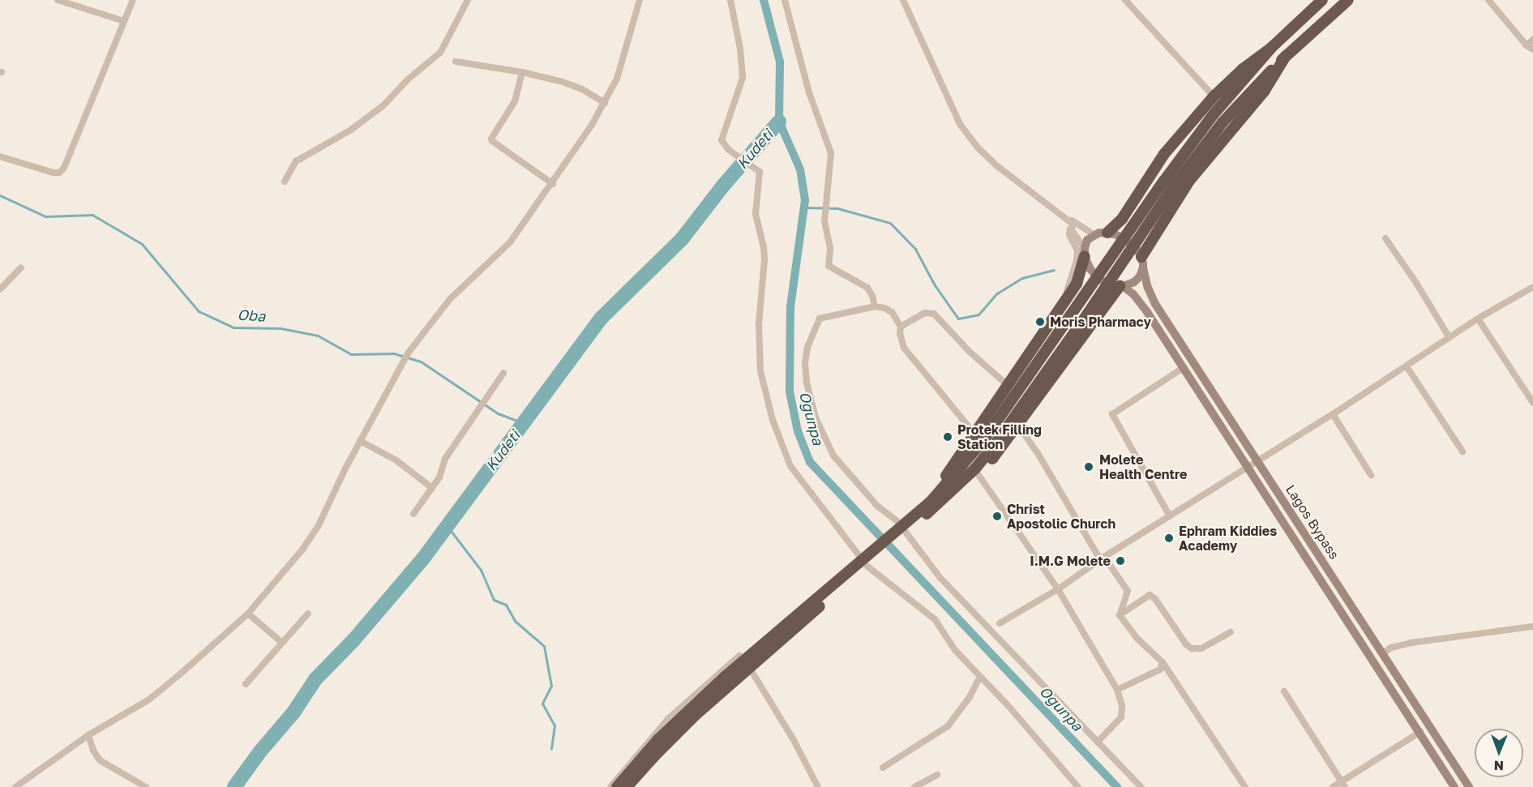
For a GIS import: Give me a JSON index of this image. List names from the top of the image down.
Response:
{
  "streets": {
    "main road": ["Lagos Bypass"]
  },
  "water": ["Kudeti", "Oba", "Ogunpa"],
  "places": [
    "Moris Pharmacy",
    "Protek Filling Station",
    "Molete Health Centre",
    "Christ Apostolic Church",
    "Ephram Kiddies Academy",
    "I.M.G Molete"
  ],
  "north": "bottom"
}
